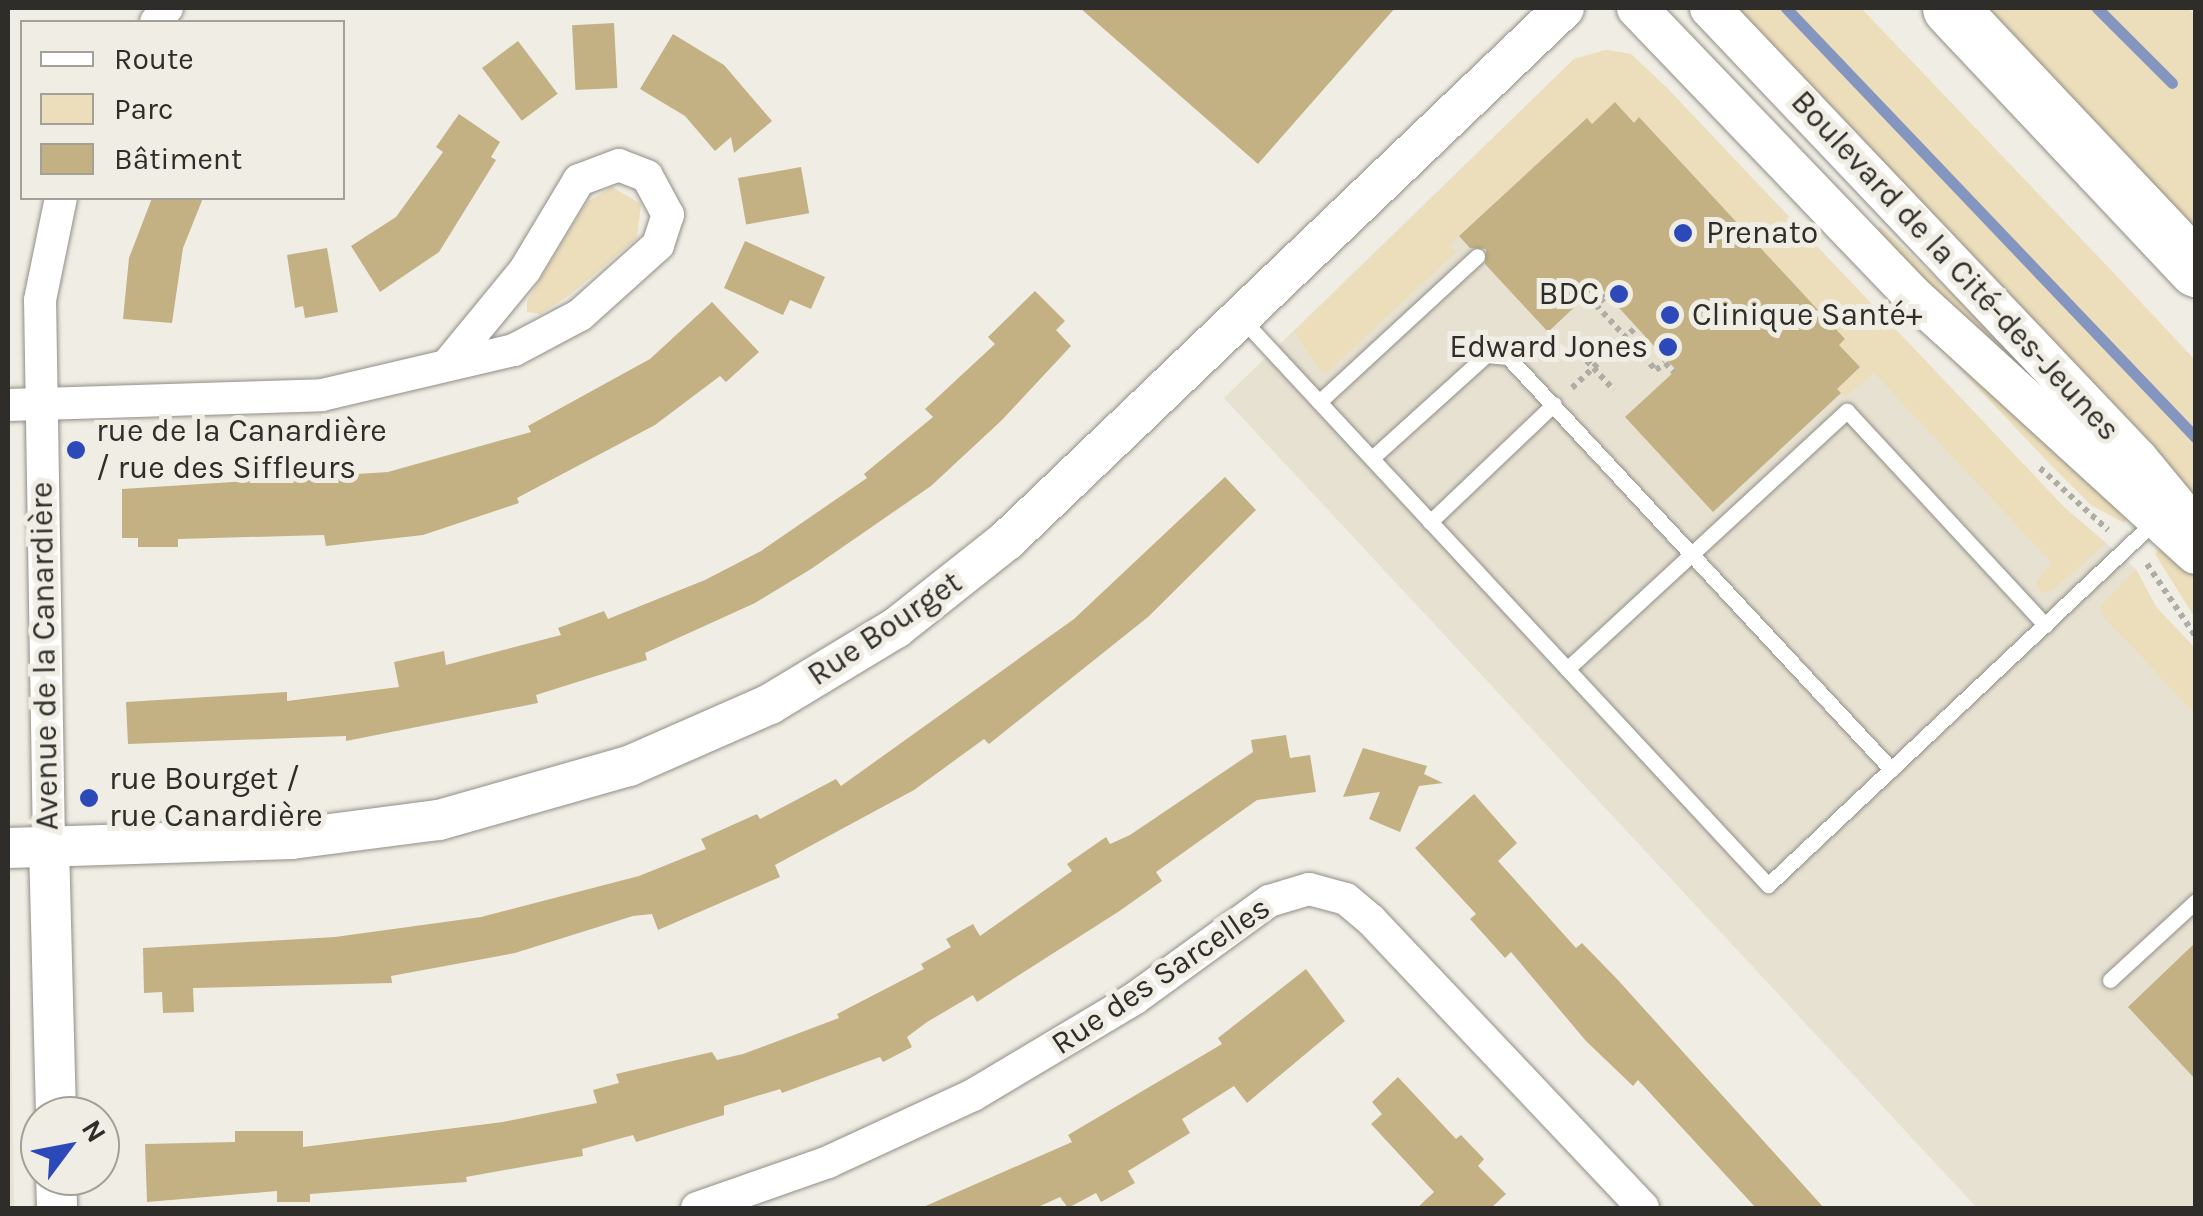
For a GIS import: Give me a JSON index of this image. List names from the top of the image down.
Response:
{
  "streets": {
    "street": [
      "Boulevard de la Cité-des-Jeunes",
      "Rue Bourget",
      "Avenue de la Canardière",
      "Rue des Sarcelles"
    ]
  },
  "crossings": [
    ["Rue Bourget", "Avenue de la Canardière"]
  ],
  "places": [
    "Prenato",
    "BDC",
    "Clinique Santé+",
    "Edward Jones",
    "rue de la Canardière / rue des Siffleurs",
    "rue Bourget / rue Canardière"
  ],
  "legend": ["Route", "Parc", "Bâtiment"],
  "north": "top right"
}
